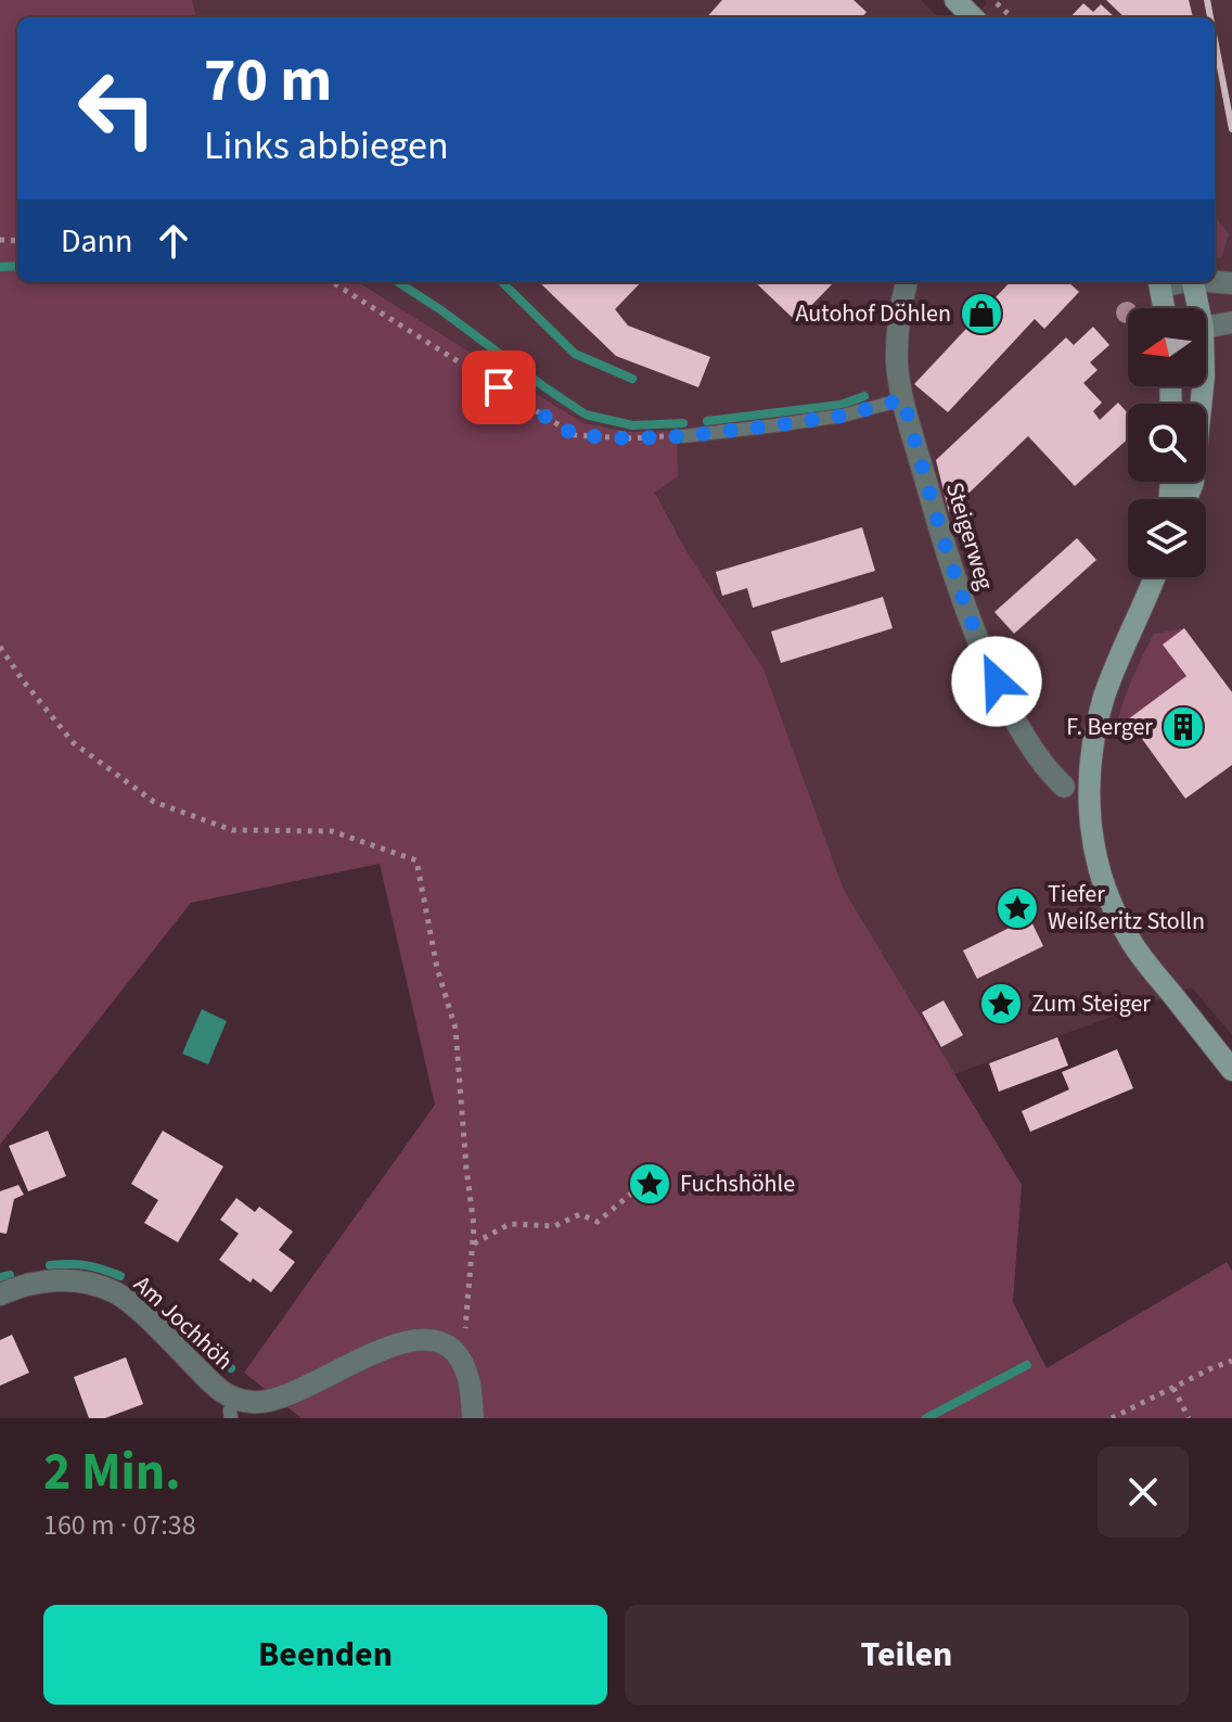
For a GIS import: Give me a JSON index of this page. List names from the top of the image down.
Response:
{
  "streets": {
    "street": ["Steigerweg", "Am Jochhöh"]
  },
  "places": {
    "shop": ["Autohof Döhlen"],
    "building": ["F. Berger"],
    "place": ["Tiefer Weißeritz Stolln", "Zum Steiger", "Fuchshöhle"]
  },
  "north": "left",
  "page": {
    "turn": ["70 m", "Links abbiegen"],
    "then": "Dann",
    "heading": ["2 Min.", "160 m · 07:38"],
    "buttons": ["Beenden", "Teilen"]
  }
}
